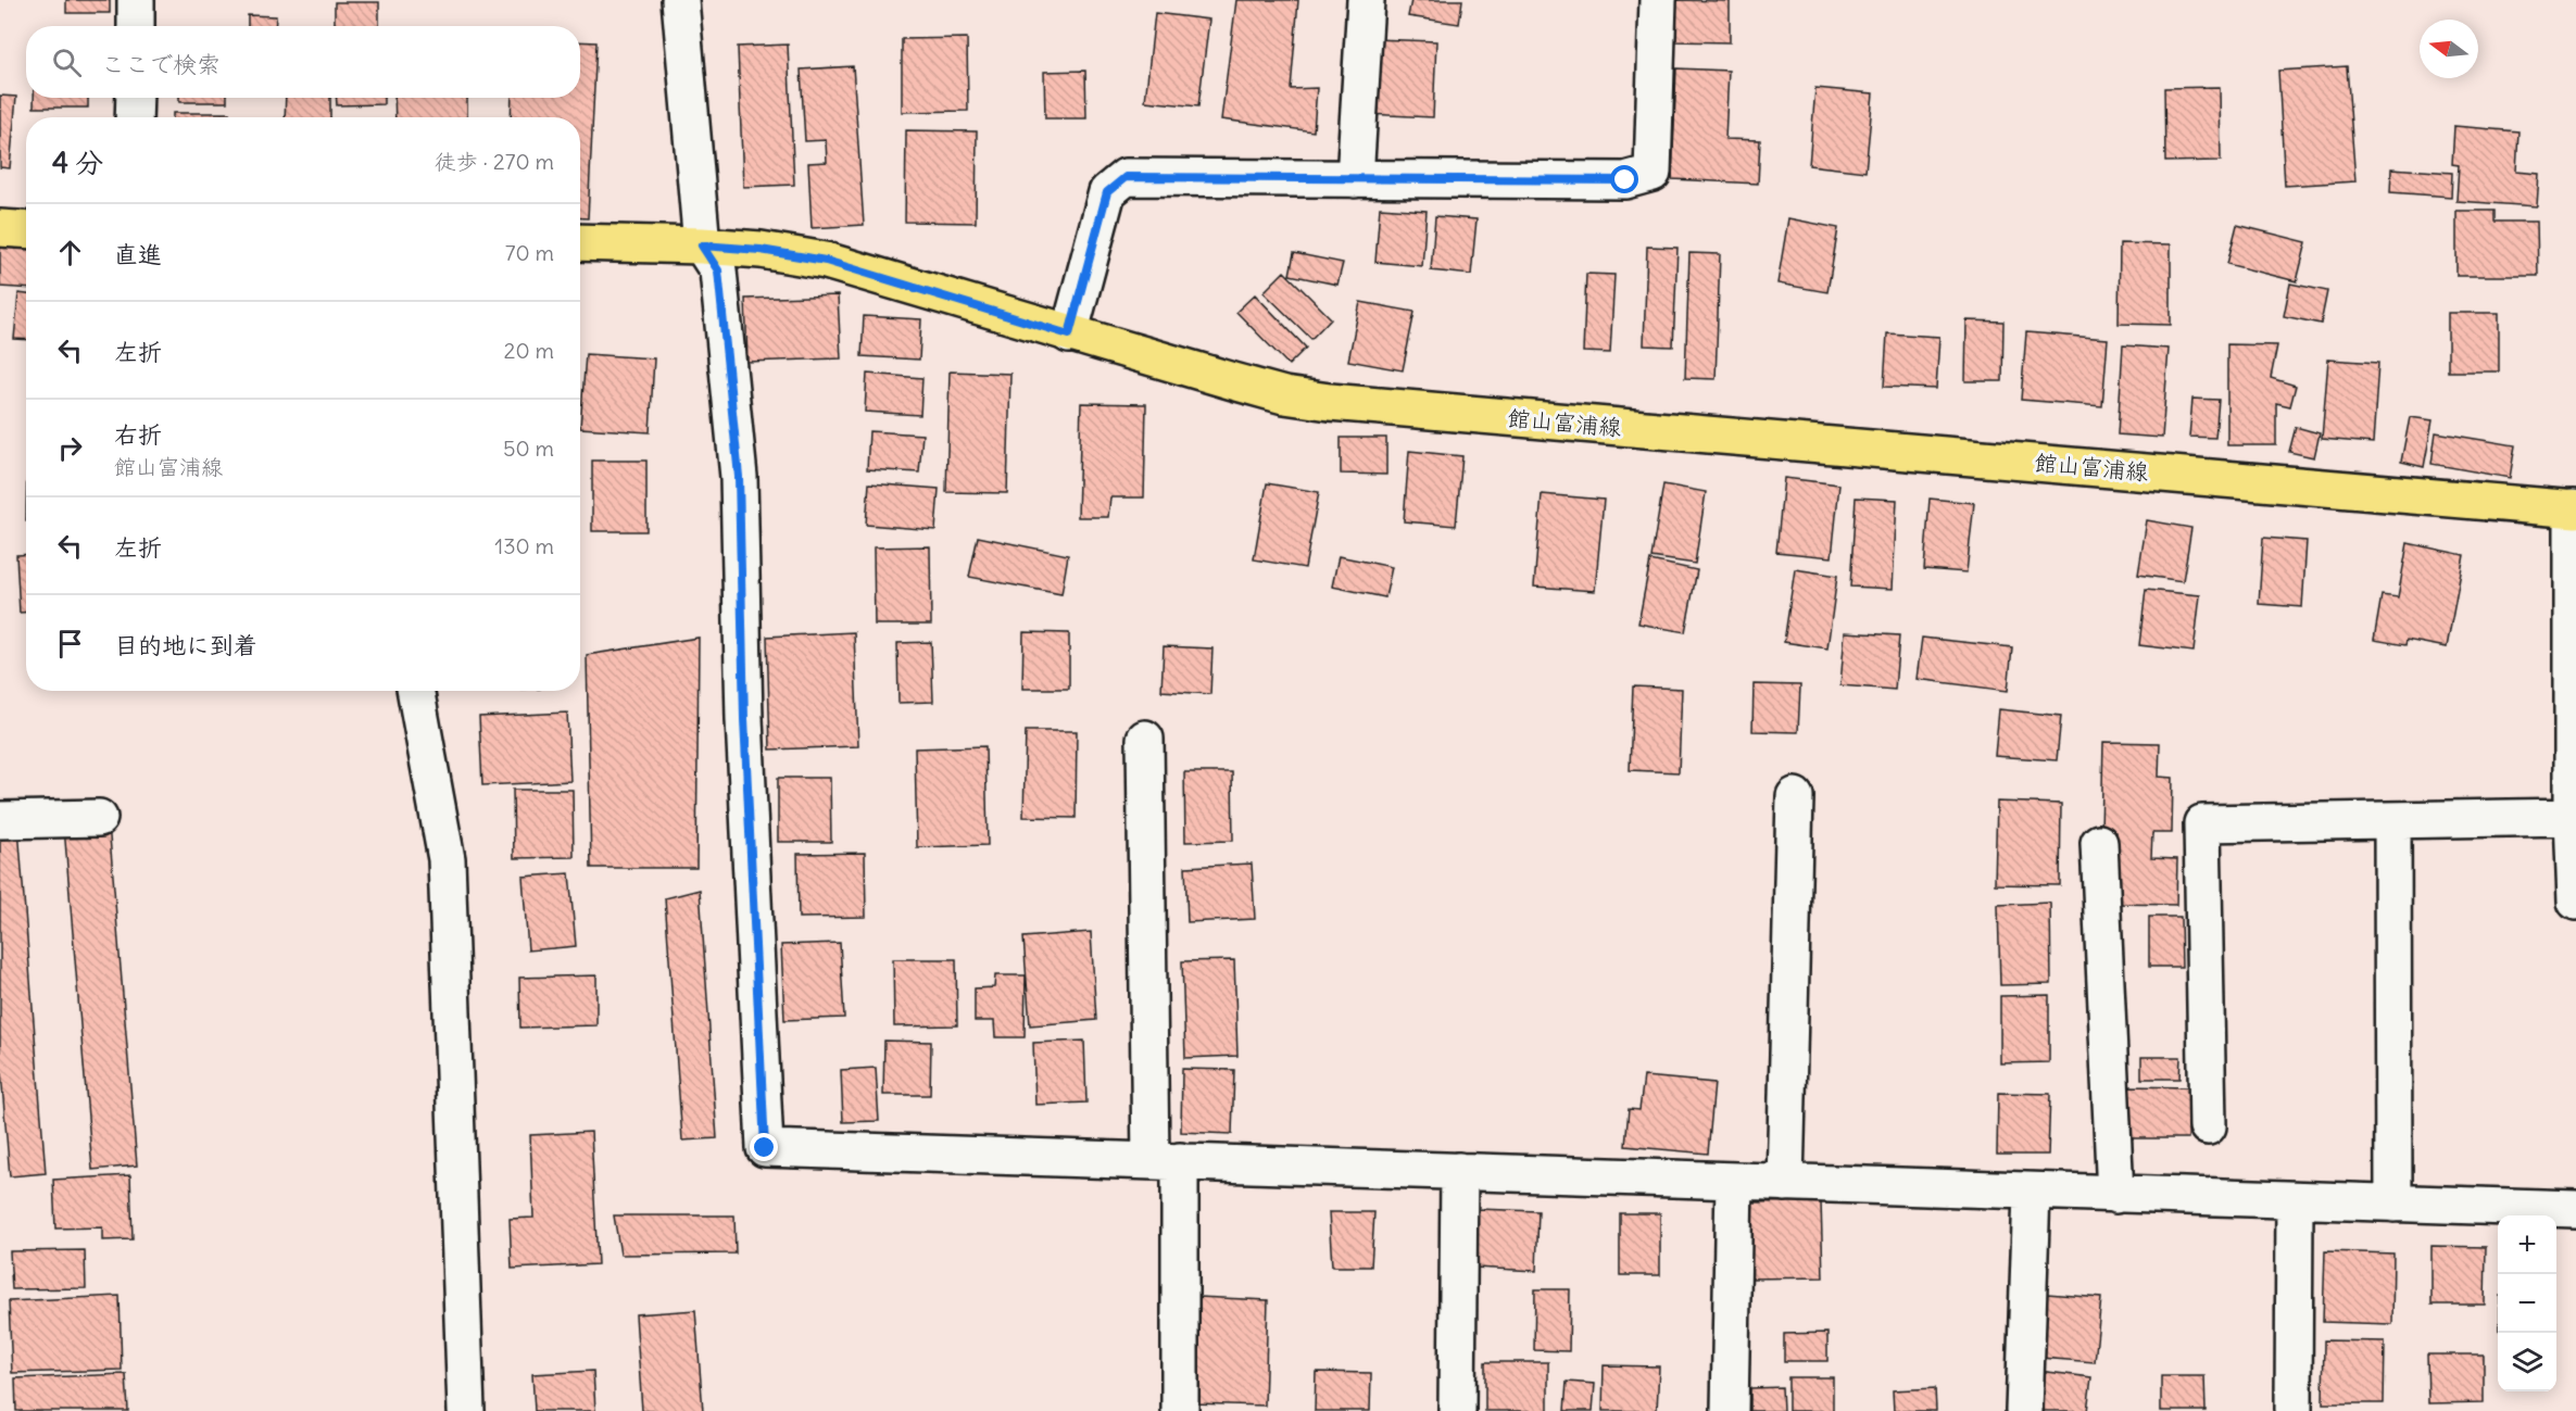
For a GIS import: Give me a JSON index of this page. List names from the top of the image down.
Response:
{
  "streets": {
    "main road": ["館山富浦線"]
  },
  "north": "left",
  "page": {
    "search": "ここで検索",
    "heading": ["4 分", "徒歩 · 270 m"],
    "list": [
      ["直進", "70 m"],
      ["左折", "20 m"],
      ["右折", "館山富浦線", "50 m"],
      ["左折", "130 m"],
      "目的地に到着"
    ],
    "map_buttons": ["+", "−"]
  }
}
